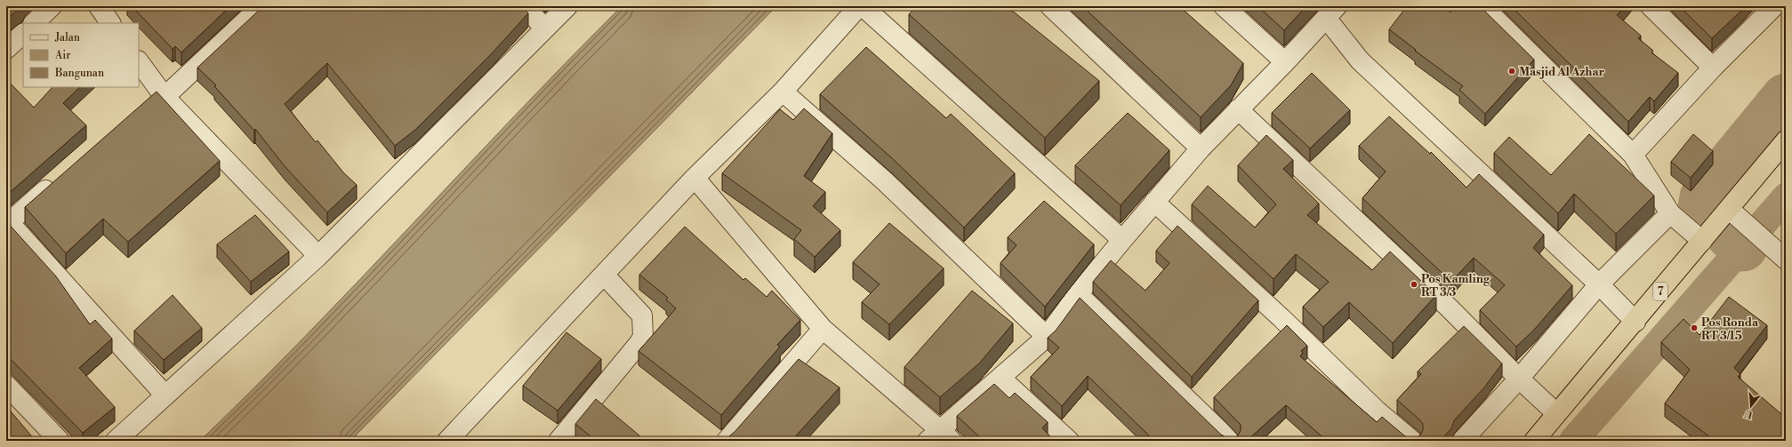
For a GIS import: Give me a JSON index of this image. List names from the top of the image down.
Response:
{
  "streets": {
    "highway": ["7"]
  },
  "places": ["Masjid Al Azhar", "Pos Kamling RT 3/3", "Pos Ronda RT 3/15"],
  "legend": ["Jalan", "Air", "Bangunan"],
  "north": "bottom"
}
